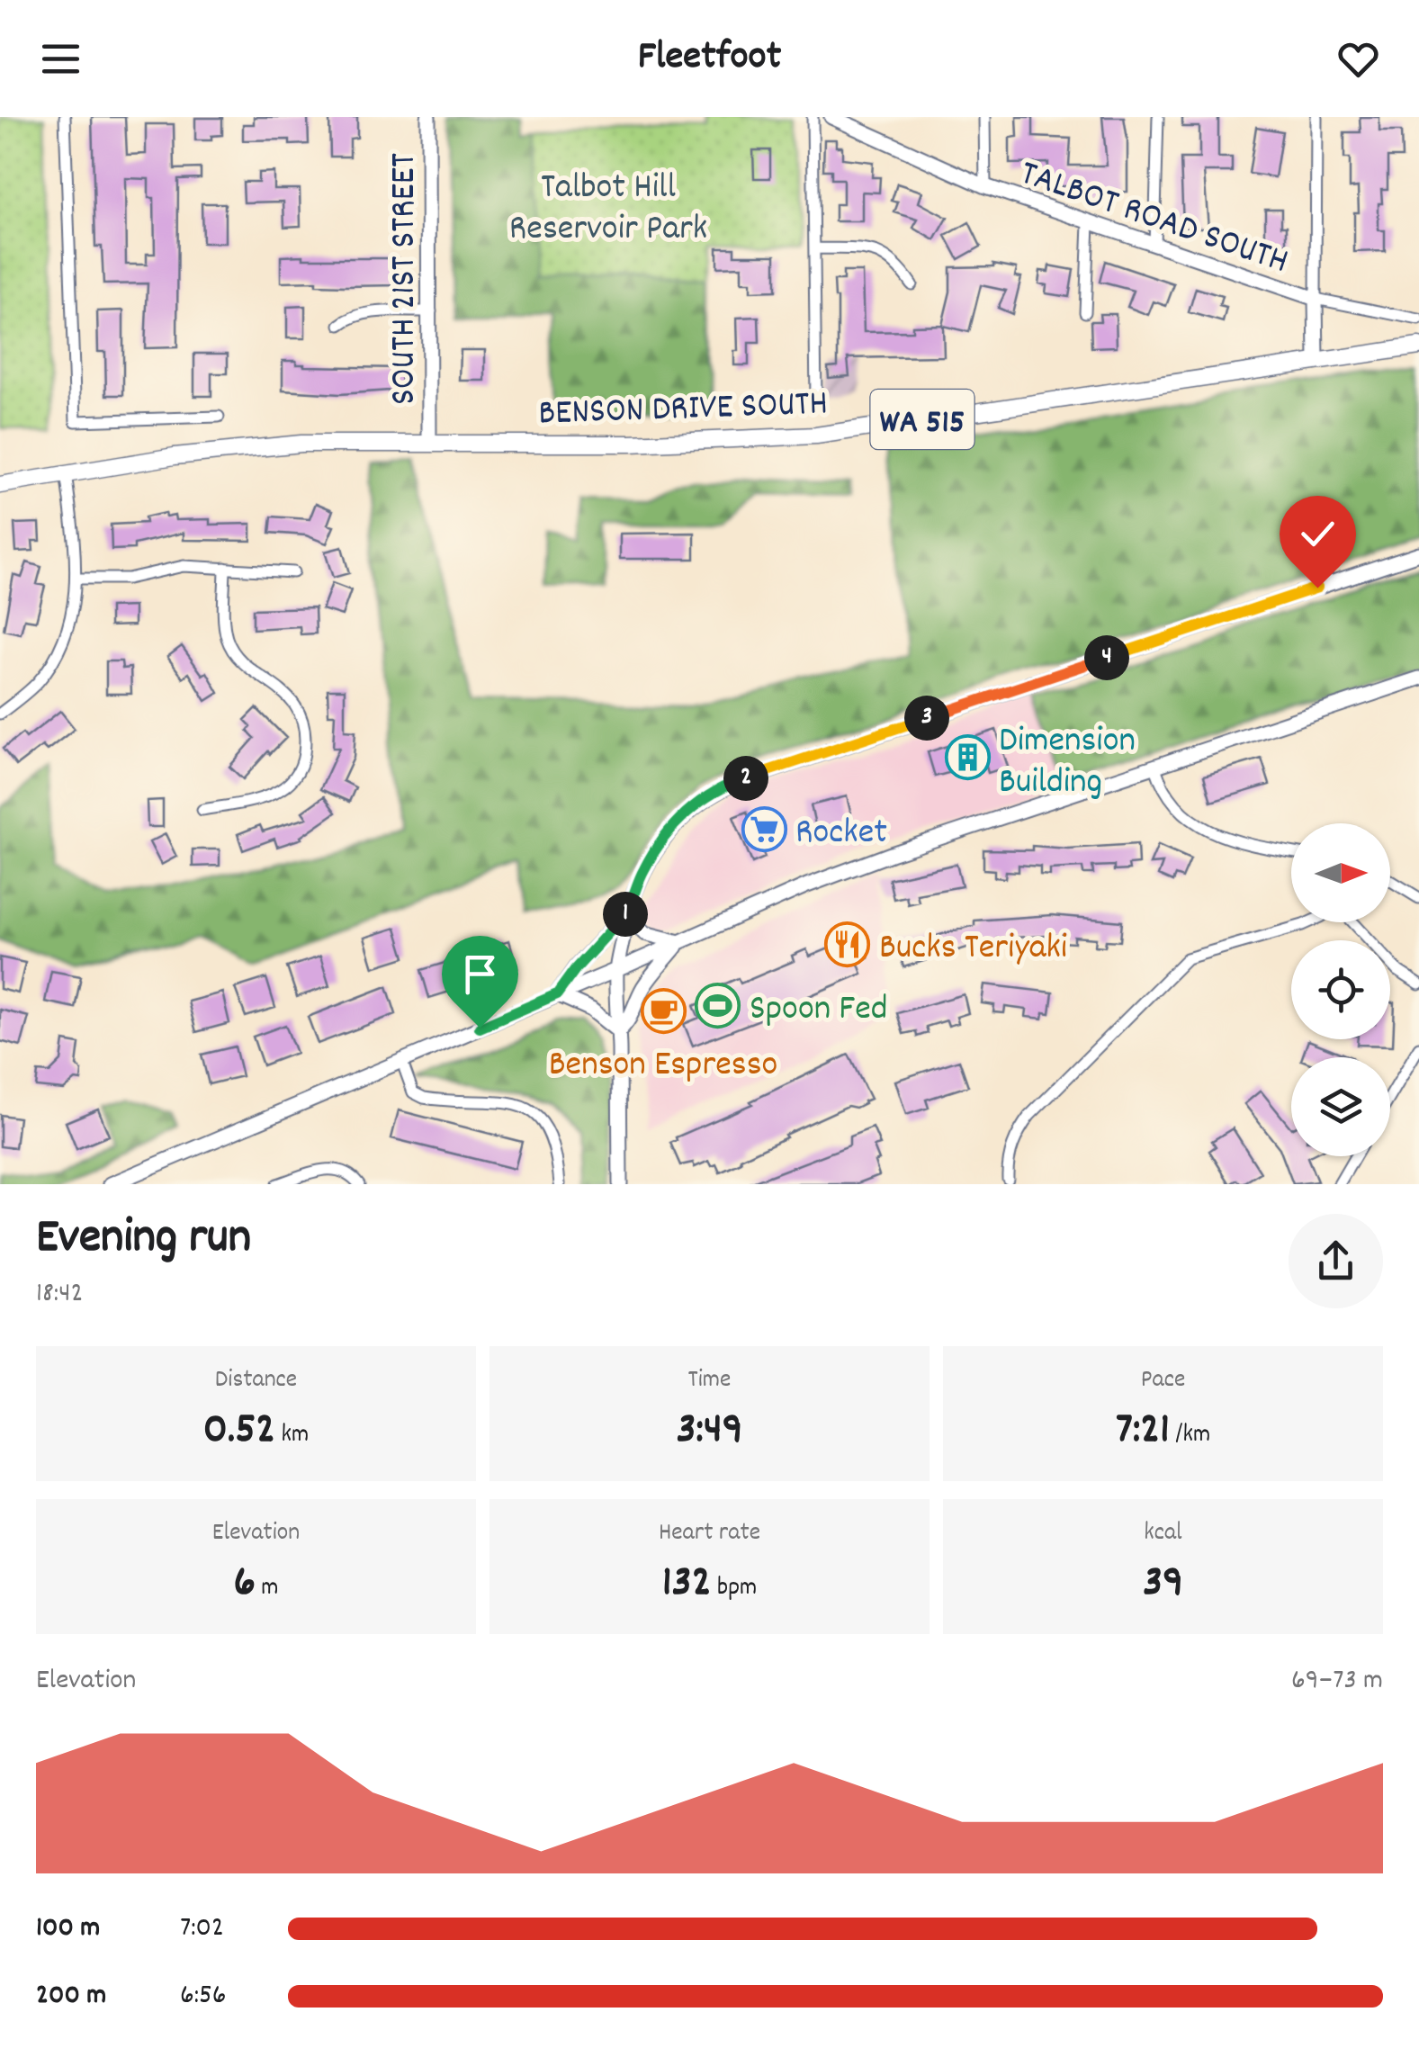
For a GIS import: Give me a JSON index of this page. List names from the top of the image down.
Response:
{
  "streets": {
    "main road": ["BENSON DRIVE SOUTH", "WA 515"],
    "street": ["TALBOT ROAD SOUTH", "SOUTH 21ST STREET"]
  },
  "crossings": [
    ["SOUTH 21ST STREET", "BENSON DRIVE SOUTH"]
  ],
  "parks": ["Talbot Hill Reservoir Park"],
  "places": {
    "building": ["Dimension Building"],
    "supermarket": ["Rocket"],
    "restaurant": ["Bucks Teriyaki"],
    "sports": ["Spoon Fed"],
    "cafe": ["Benson Espresso"]
  },
  "north": "right",
  "page": {
    "header": "Fleetfoot",
    "pins": [
      "4",
      "3",
      "2",
      "1"
    ],
    "heading": ["Evening run", "18:42"],
    "stats": [
      ["Distance", "0.52 km"],
      ["Time", "3:49"],
      ["Pace", "7:21 /km"],
      ["Elevation", "6 m"],
      ["Heart rate", "132 bpm"],
      ["kcal", "39"]
    ],
    "chart": ["Elevation", "69–73 m"],
    "list": [
      {
        "name": "100 m",
        "note": "7:02"
      },
      {
        "name": "200 m",
        "note": "6:56"
      }
    ]
  }
}
